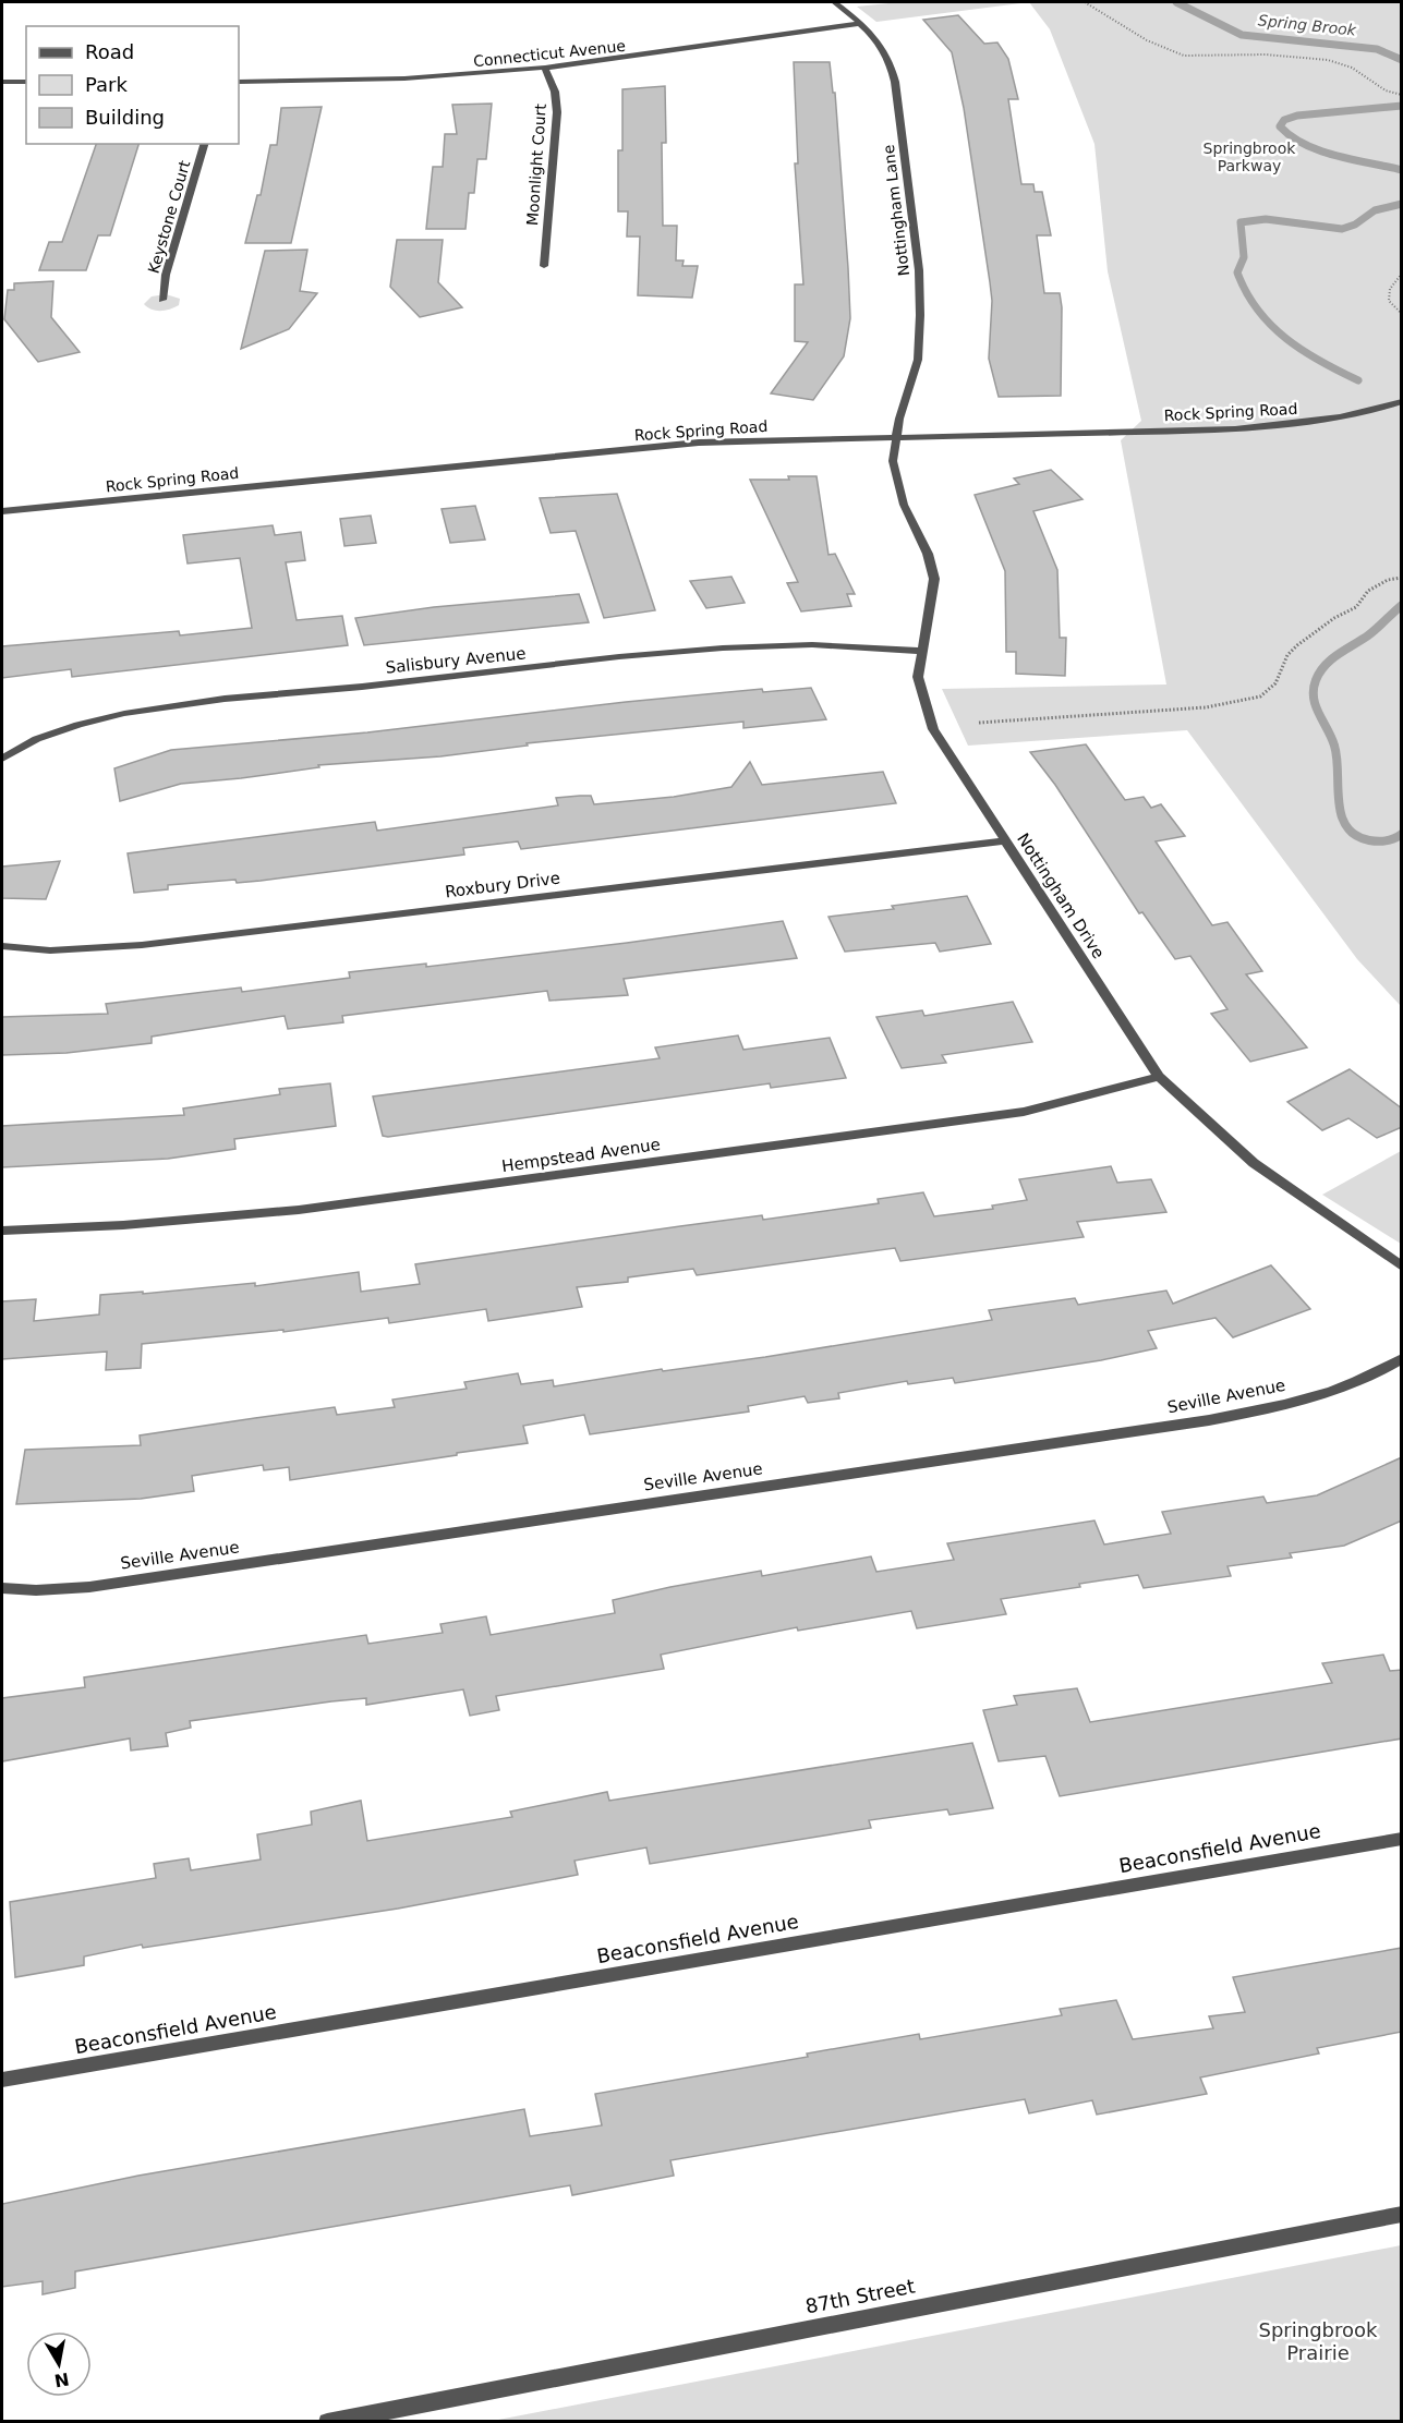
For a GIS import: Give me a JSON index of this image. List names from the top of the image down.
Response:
{
  "streets": {
    "street": [
      "Connecticut Avenue",
      "Moonlight Court",
      "Nottingham Lane",
      "Keystone Court",
      "Rock Spring Road",
      "Salisbury Avenue",
      "Roxbury Drive",
      "Nottingham Drive",
      "Hempstead Avenue",
      "Seville Avenue",
      "Beaconsfield Avenue",
      "87th Street"
    ]
  },
  "crossings": [
    ["Connecticut Avenue", "Moonlight Court"],
    ["Connecticut Avenue", "Nottingham Lane"],
    ["Nottingham Lane", "Rock Spring Road"],
    ["Nottingham Lane", "Nottingham Drive"],
    ["Rock Spring Road", "Nottingham Drive"],
    ["Salisbury Avenue", "Nottingham Drive"],
    ["Roxbury Drive", "Nottingham Drive"],
    ["Nottingham Drive", "Hempstead Avenue"]
  ],
  "water": ["Spring Brook"],
  "parks": ["Springbrook Parkway", "Springbrook Prairie"],
  "legend": ["Road", "Park", "Building"],
  "north": "bottom"
}
